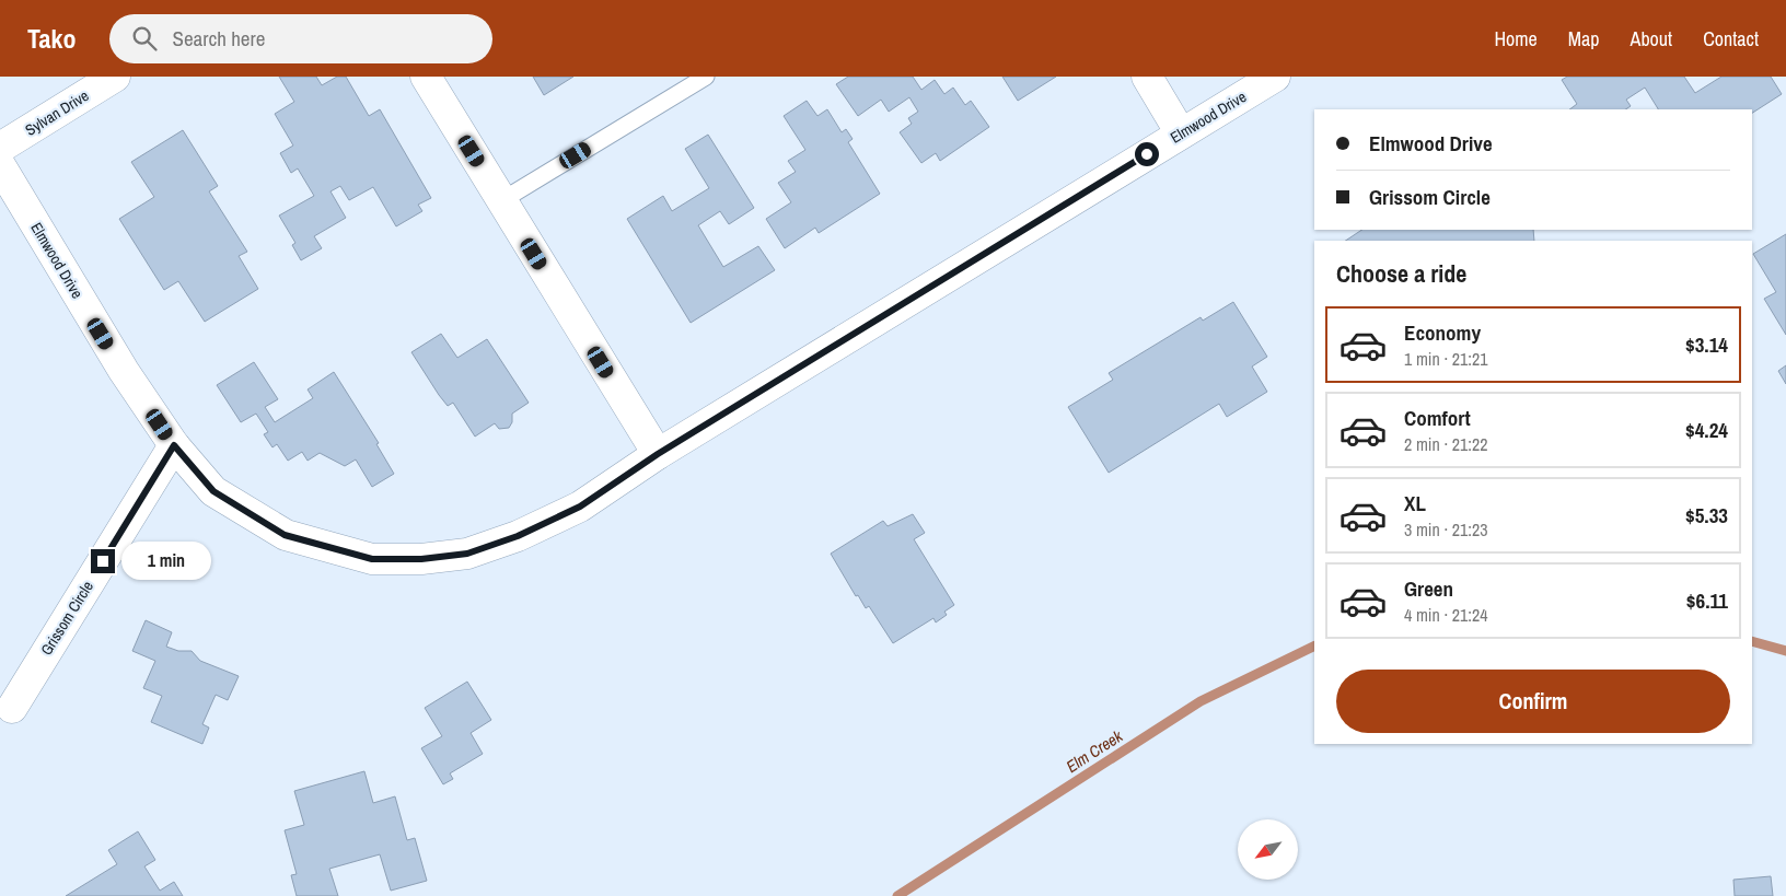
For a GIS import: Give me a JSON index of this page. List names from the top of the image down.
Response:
{
  "streets": {
    "street": ["Sylvan Drive", "Elmwood Drive", "Grissom Circle"]
  },
  "crossings": [
    ["Elmwood Drive", "Grissom Circle"]
  ],
  "water": ["Elm Creek"],
  "north": "bottom left",
  "page": {
    "header": "Tako",
    "search": "Search here",
    "nav": [
      "Home",
      "Map",
      "About",
      "Contact"
    ],
    "banner": ["Elmwood Drive", "Grissom Circle"],
    "heading": "Choose a ride",
    "list": [
      {
        "name": "Economy",
        "note": "1 min · 21:21",
        "value": "$3.14"
      },
      {
        "name": "Comfort",
        "note": "2 min · 21:22",
        "value": "$4.24"
      },
      {
        "name": "XL",
        "note": "3 min · 21:23",
        "value": "$5.33"
      },
      {
        "name": "Green",
        "note": "4 min · 21:24",
        "value": "$6.11"
      }
    ],
    "bubble": "1 min",
    "buttons": "Confirm"
  }
}
